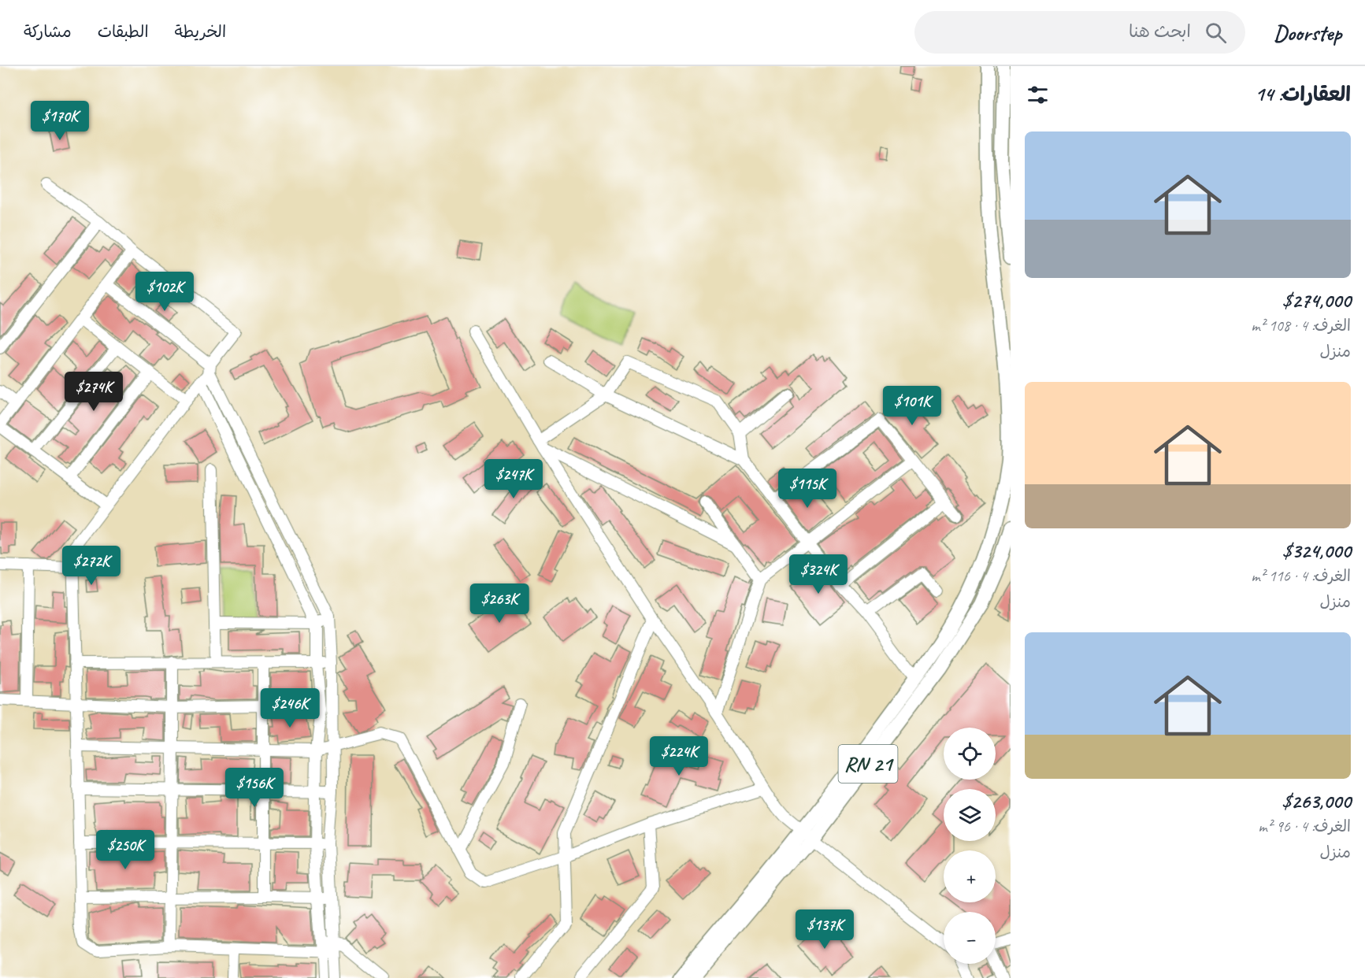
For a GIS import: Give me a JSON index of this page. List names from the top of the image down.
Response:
{
  "streets": {
    "main road": ["RN 21"]
  },
  "page": {
    "header": "Doorstep",
    "search": "ابحث هنا",
    "nav": ["الخريطة", "الطبقات", "مشاركة"],
    "heading": "العقارات: 14",
    "price": [
      "$170K",
      "$102K",
      "$274K",
      "$101K",
      "$247K",
      "$115K",
      "$272K",
      "$324K",
      "$263K",
      "$246K",
      "$224K",
      "$156K",
      "$250K",
      "$137K"
    ],
    "list": [
      {
        "name": "$274,000",
        "note": "الغرف: 4 · 108 m² · منزل"
      },
      {
        "name": "$324,000",
        "note": "الغرف: 4 · 116 m² · منزل"
      },
      {
        "name": "$263,000",
        "note": "الغرف: 4 · 96 m² · منزل"
      }
    ],
    "map_buttons": ["+", "−"]
  }
}
